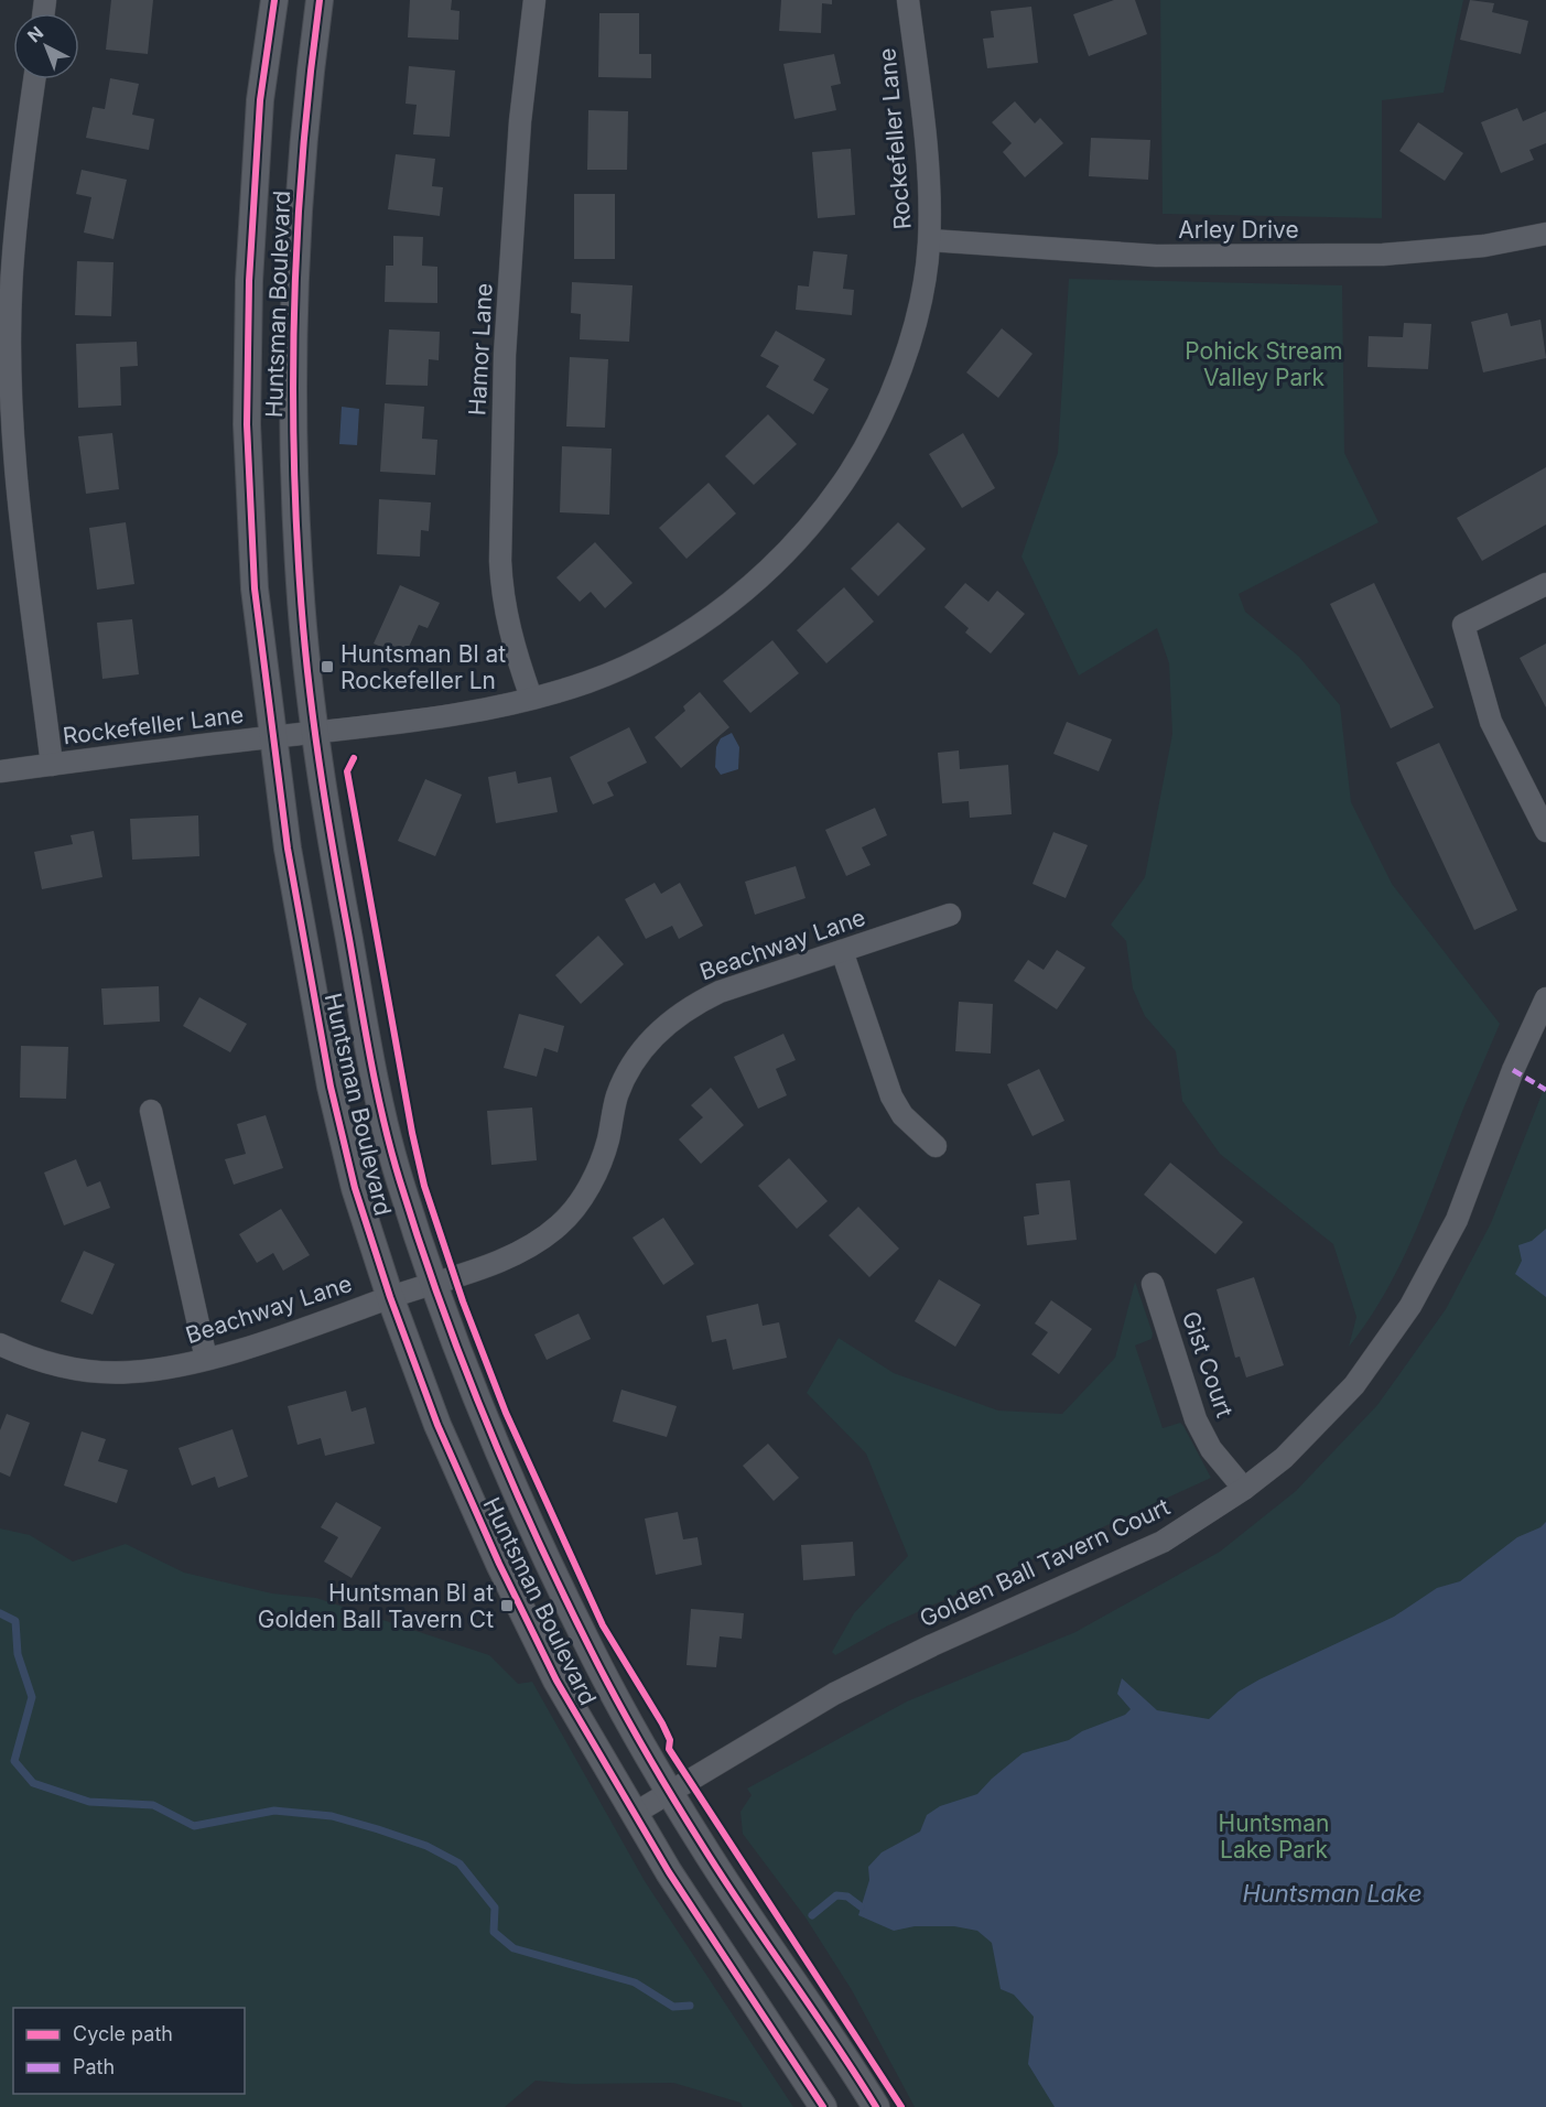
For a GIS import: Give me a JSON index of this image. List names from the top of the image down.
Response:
{
  "streets": {
    "street": [
      "Rockefeller Lane",
      "Arley Drive",
      "Huntsman Boulevard",
      "Hamor Lane",
      "Beachway Lane",
      "Gist Court",
      "Golden Ball Tavern Court"
    ]
  },
  "crossings": [
    ["Rockefeller Lane", "Arley Drive"],
    ["Rockefeller Lane", "Huntsman Boulevard"],
    ["Rockefeller Lane", "Hamor Lane"],
    ["Huntsman Boulevard", "Beachway Lane"],
    ["Huntsman Boulevard", "Golden Ball Tavern Court"],
    ["Gist Court", "Golden Ball Tavern Court"]
  ],
  "water": ["Huntsman Lake"],
  "parks": ["Pohick Stream Valley Park", "Huntsman Lake Park"],
  "places": {
    "transit": ["Huntsman Bl at Rockefeller Ln", "Huntsman Bl at Golden Ball Tavern Ct"]
  },
  "legend": ["Cycle path", "Path"],
  "north": "top left"
}
